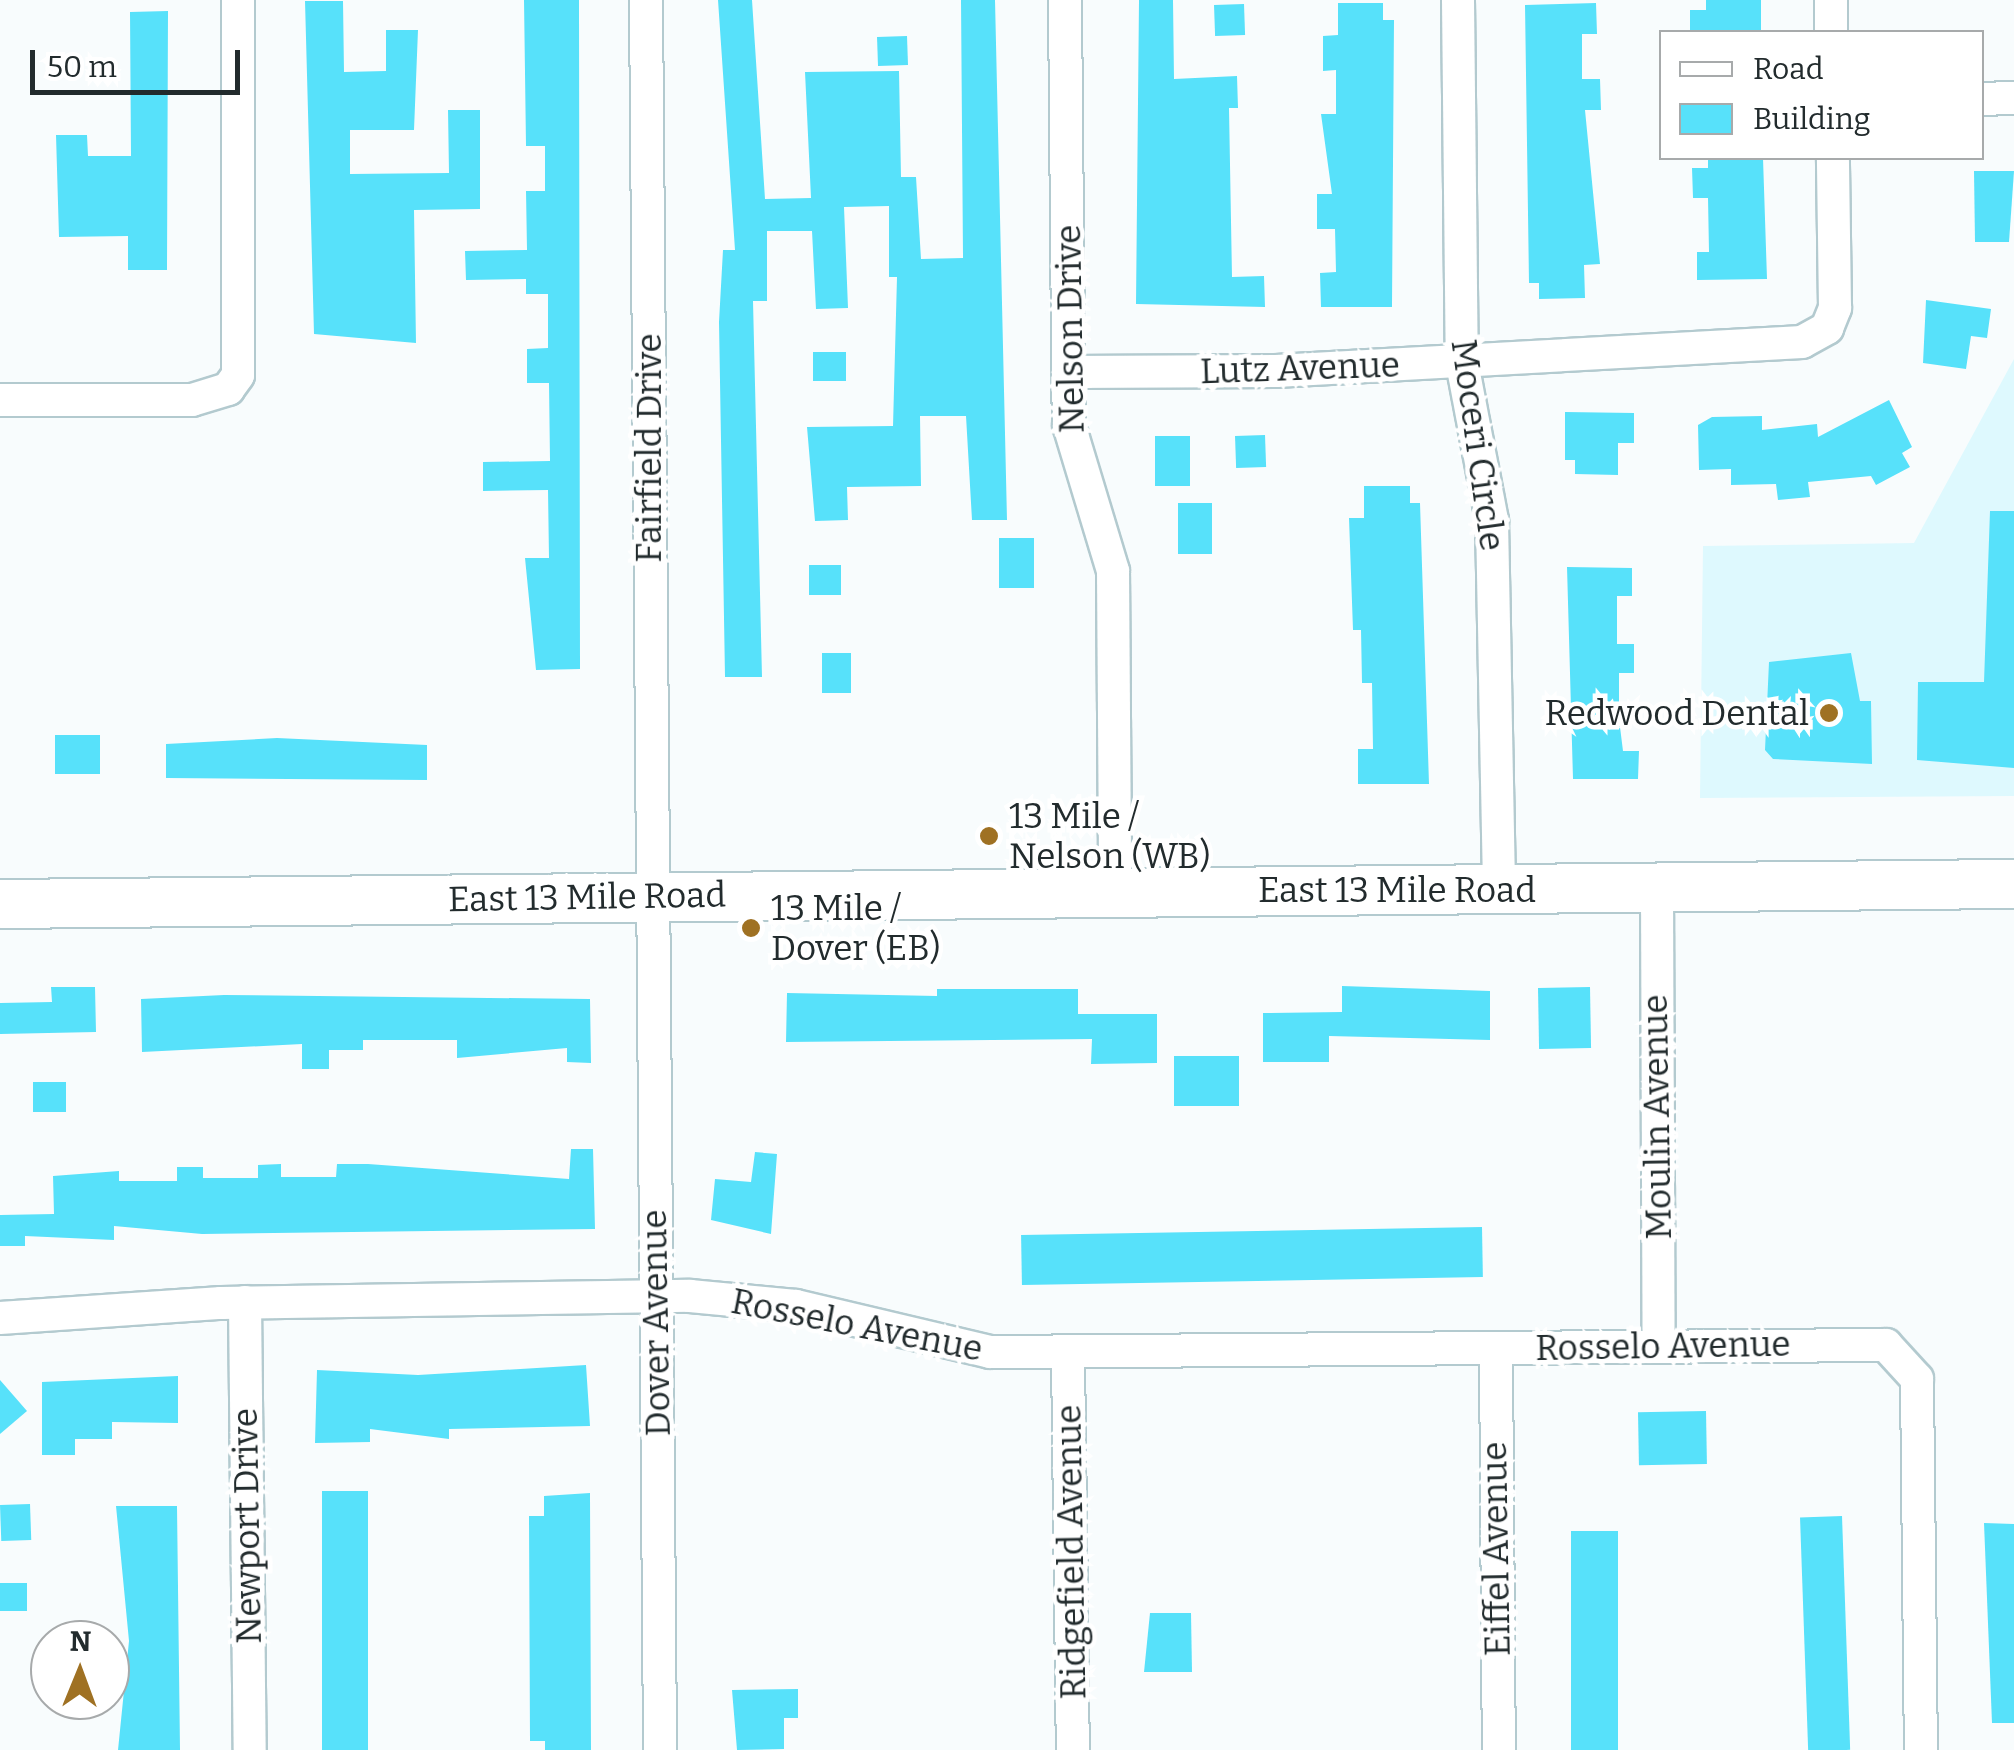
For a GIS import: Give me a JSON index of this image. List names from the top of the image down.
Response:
{
  "streets": {
    "main road": ["East 13 Mile Road"],
    "street": [
      "Nelson Drive",
      "Lutz Avenue",
      "Moceri Circle",
      "Fairfield Drive",
      "Moulin Avenue",
      "Dover Avenue",
      "Rosselo Avenue",
      "Newport Drive",
      "Eiffel Avenue",
      "Ridgefield Avenue"
    ]
  },
  "crossings": [
    ["Nelson Drive", "Lutz Avenue"],
    ["Nelson Drive", "East 13 Mile Road"],
    ["Lutz Avenue", "Moceri Circle"],
    ["Moceri Circle", "East 13 Mile Road"],
    ["Fairfield Drive", "East 13 Mile Road"],
    ["Fairfield Drive", "Dover Avenue"],
    ["East 13 Mile Road", "Moulin Avenue"],
    ["East 13 Mile Road", "Dover Avenue"],
    ["Moulin Avenue", "Rosselo Avenue"],
    ["Dover Avenue", "Rosselo Avenue"],
    ["Rosselo Avenue", "Newport Drive"],
    ["Rosselo Avenue", "Eiffel Avenue"],
    ["Rosselo Avenue", "Ridgefield Avenue"]
  ],
  "places": ["Redwood Dental", "13 Mile / Nelson (WB)", "13 Mile / Dover (EB)"],
  "legend": ["Road", "Building"],
  "scale_bar": "50 m",
  "north": "top"
}
